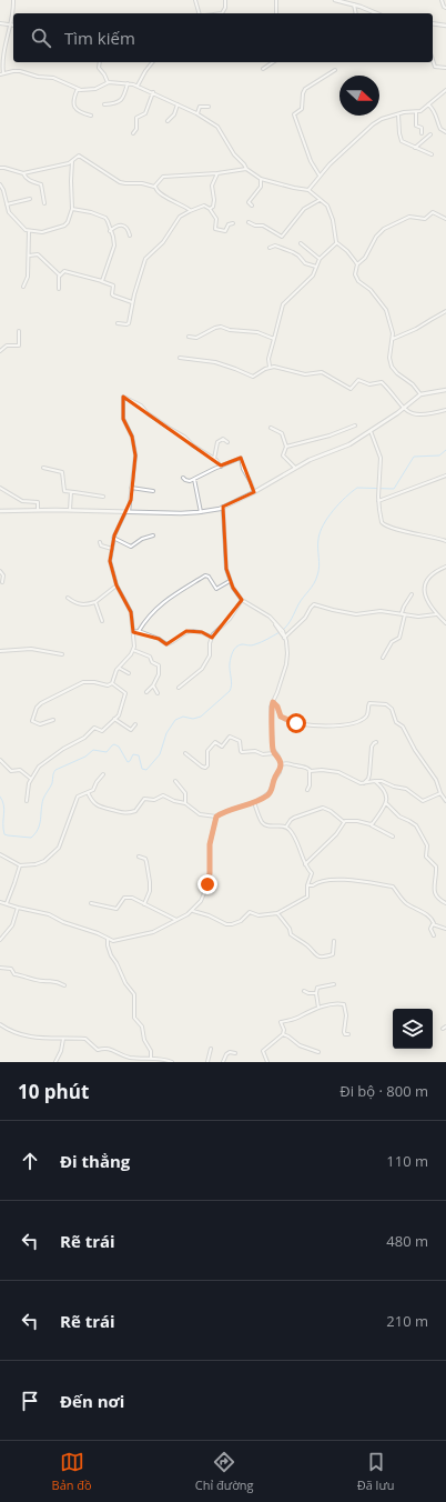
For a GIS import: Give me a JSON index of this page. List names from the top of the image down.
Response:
{
  "north": "right",
  "page": {
    "search": "Tìm kiếm",
    "heading": ["10 phút", "Đi bộ · 800 m"],
    "list": [
      ["Đi thẳng", "110 m"],
      ["Rẽ trái", "480 m"],
      ["Rẽ trái", "210 m"],
      "Đến nơi"
    ],
    "nav": ["Bản đồ", "Chỉ đường", "Đã lưu"]
  }
}
